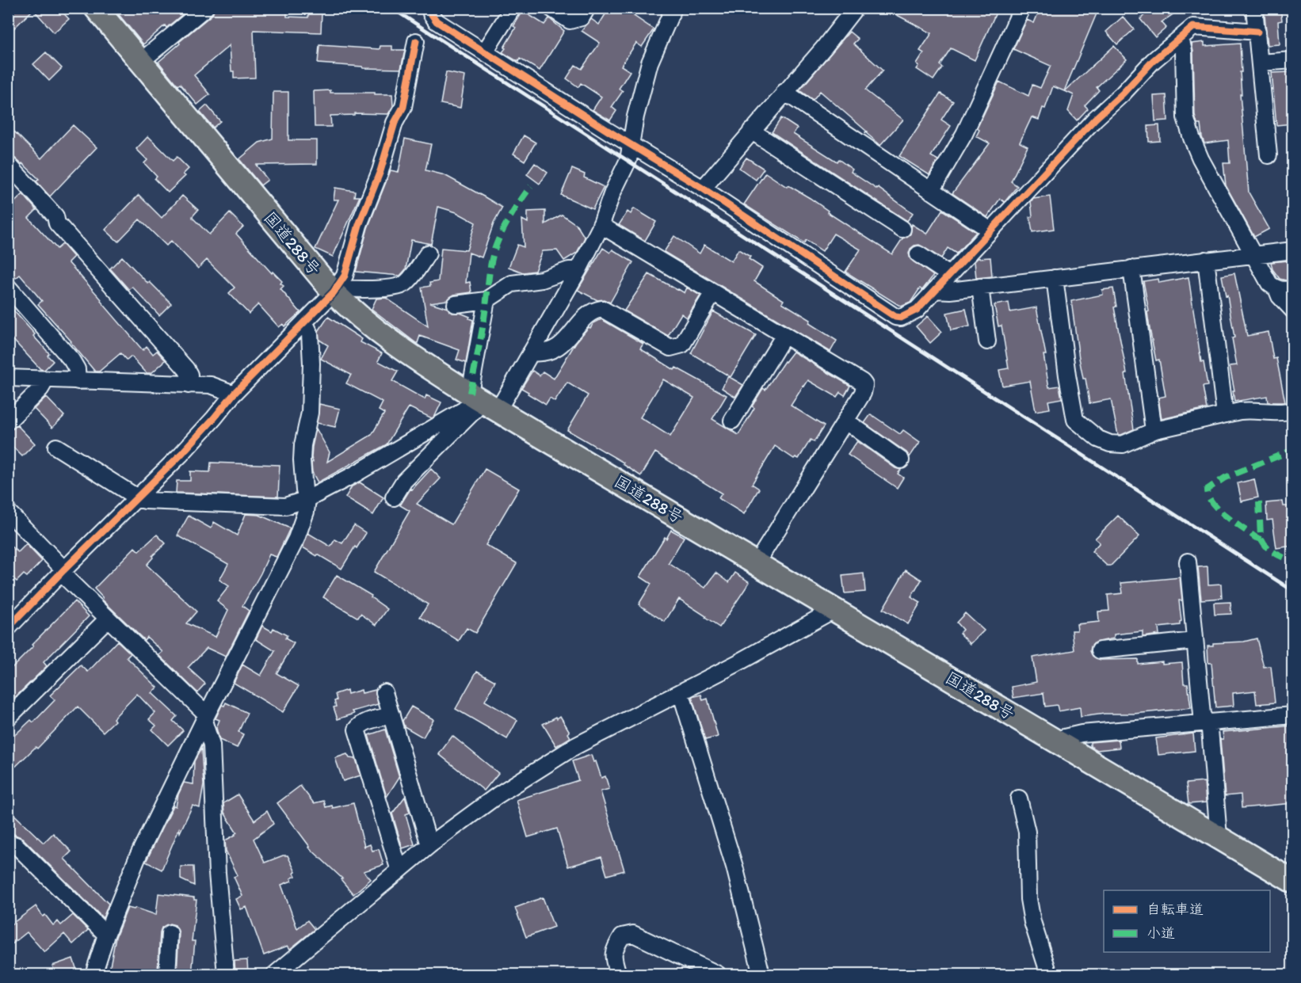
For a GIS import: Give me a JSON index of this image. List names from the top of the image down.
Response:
{
  "streets": {
    "highway": ["国道288号"]
  },
  "legend": ["自転車道", "小道"]
}
